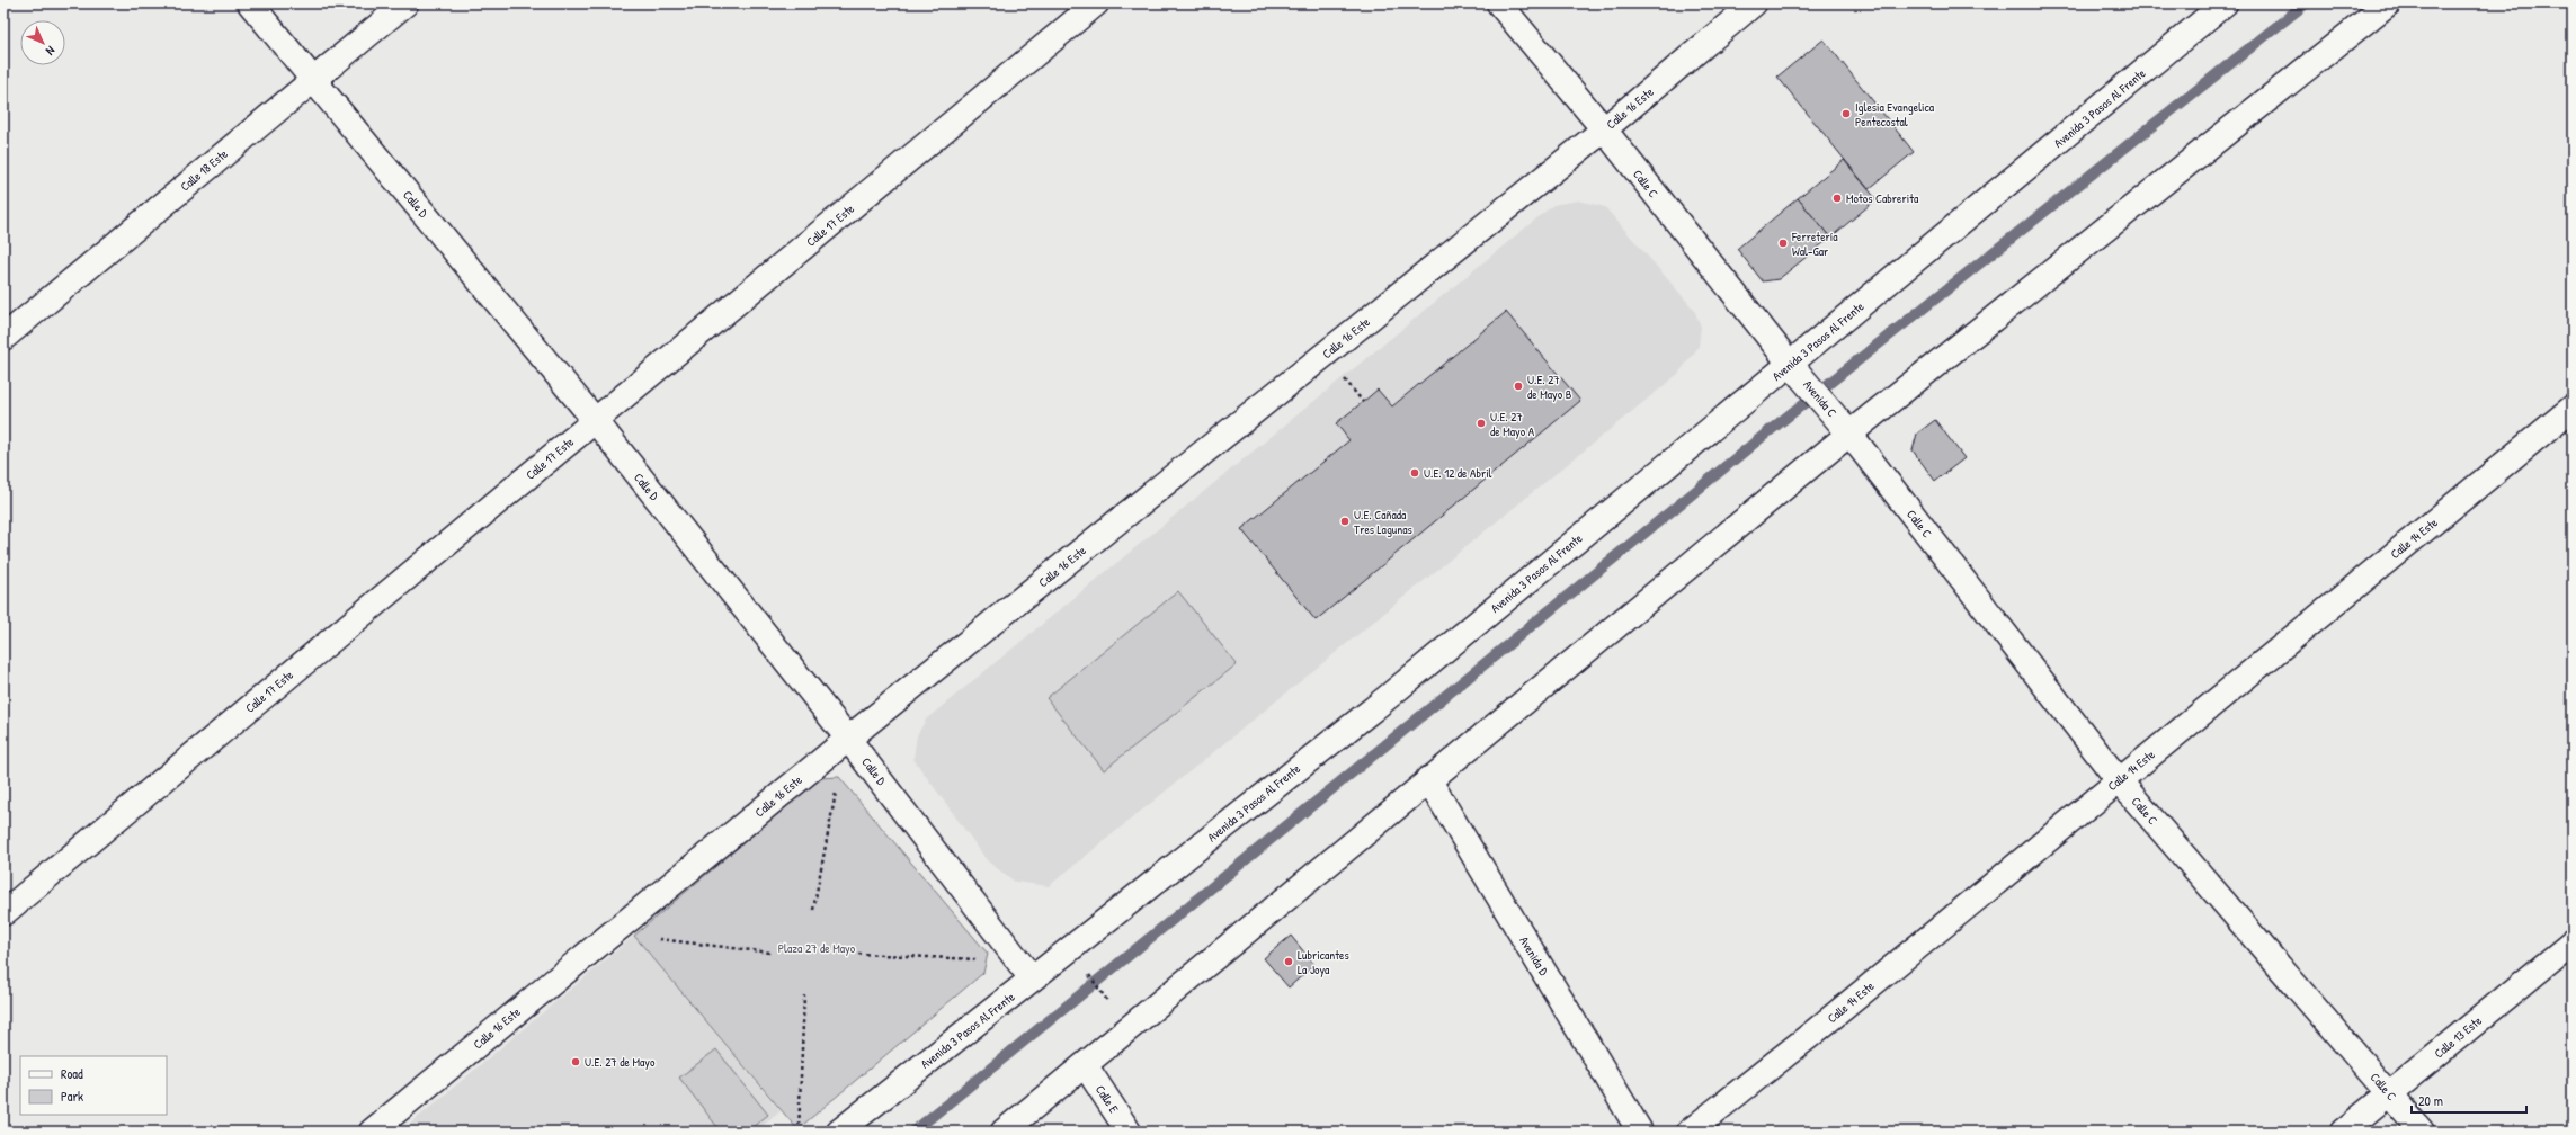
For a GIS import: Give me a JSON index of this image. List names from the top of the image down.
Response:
{
  "streets": {
    "street": [
      "Calle 16 Este",
      "Avenida 3 Pasos Al Frente",
      "Calle 18 Este",
      "Calle C",
      "Calle D",
      "Calle 17 Este",
      "Avenida C",
      "Calle 14 Este",
      "Avenida D",
      "Calle 13 Este",
      "Calle E"
    ]
  },
  "crossings": [
    ["Calle 16 Este", "Calle C"],
    ["Calle 16 Este", "Calle D"],
    ["Avenida 3 Pasos Al Frente", "Calle C"],
    ["Avenida 3 Pasos Al Frente", "Calle D"],
    ["Avenida 3 Pasos Al Frente", "Avenida C"],
    ["Calle 18 Este", "Calle D"],
    ["Calle C", "Avenida C"],
    ["Calle C", "Calle 14 Este"],
    ["Calle C", "Calle 13 Este"],
    ["Calle D", "Calle 17 Este"]
  ],
  "parks": ["Plaza 27 de Mayo"],
  "places": [
    "Iglesia Evangelica Pentecostal",
    "Motos Cabrerita",
    "Ferretería Wal-Gar",
    "U.E. 27 de Mayo B",
    "U.E. 27 de Mayo A",
    "U.E. 12 de Abril",
    "U.E. Cañada Tres Lagunas",
    "Lubricantes La Joya",
    "U.E. 27 de Mayo"
  ],
  "legend": ["Road", "Park"],
  "scale_bar": "20 m",
  "north": "bottom right"
}
